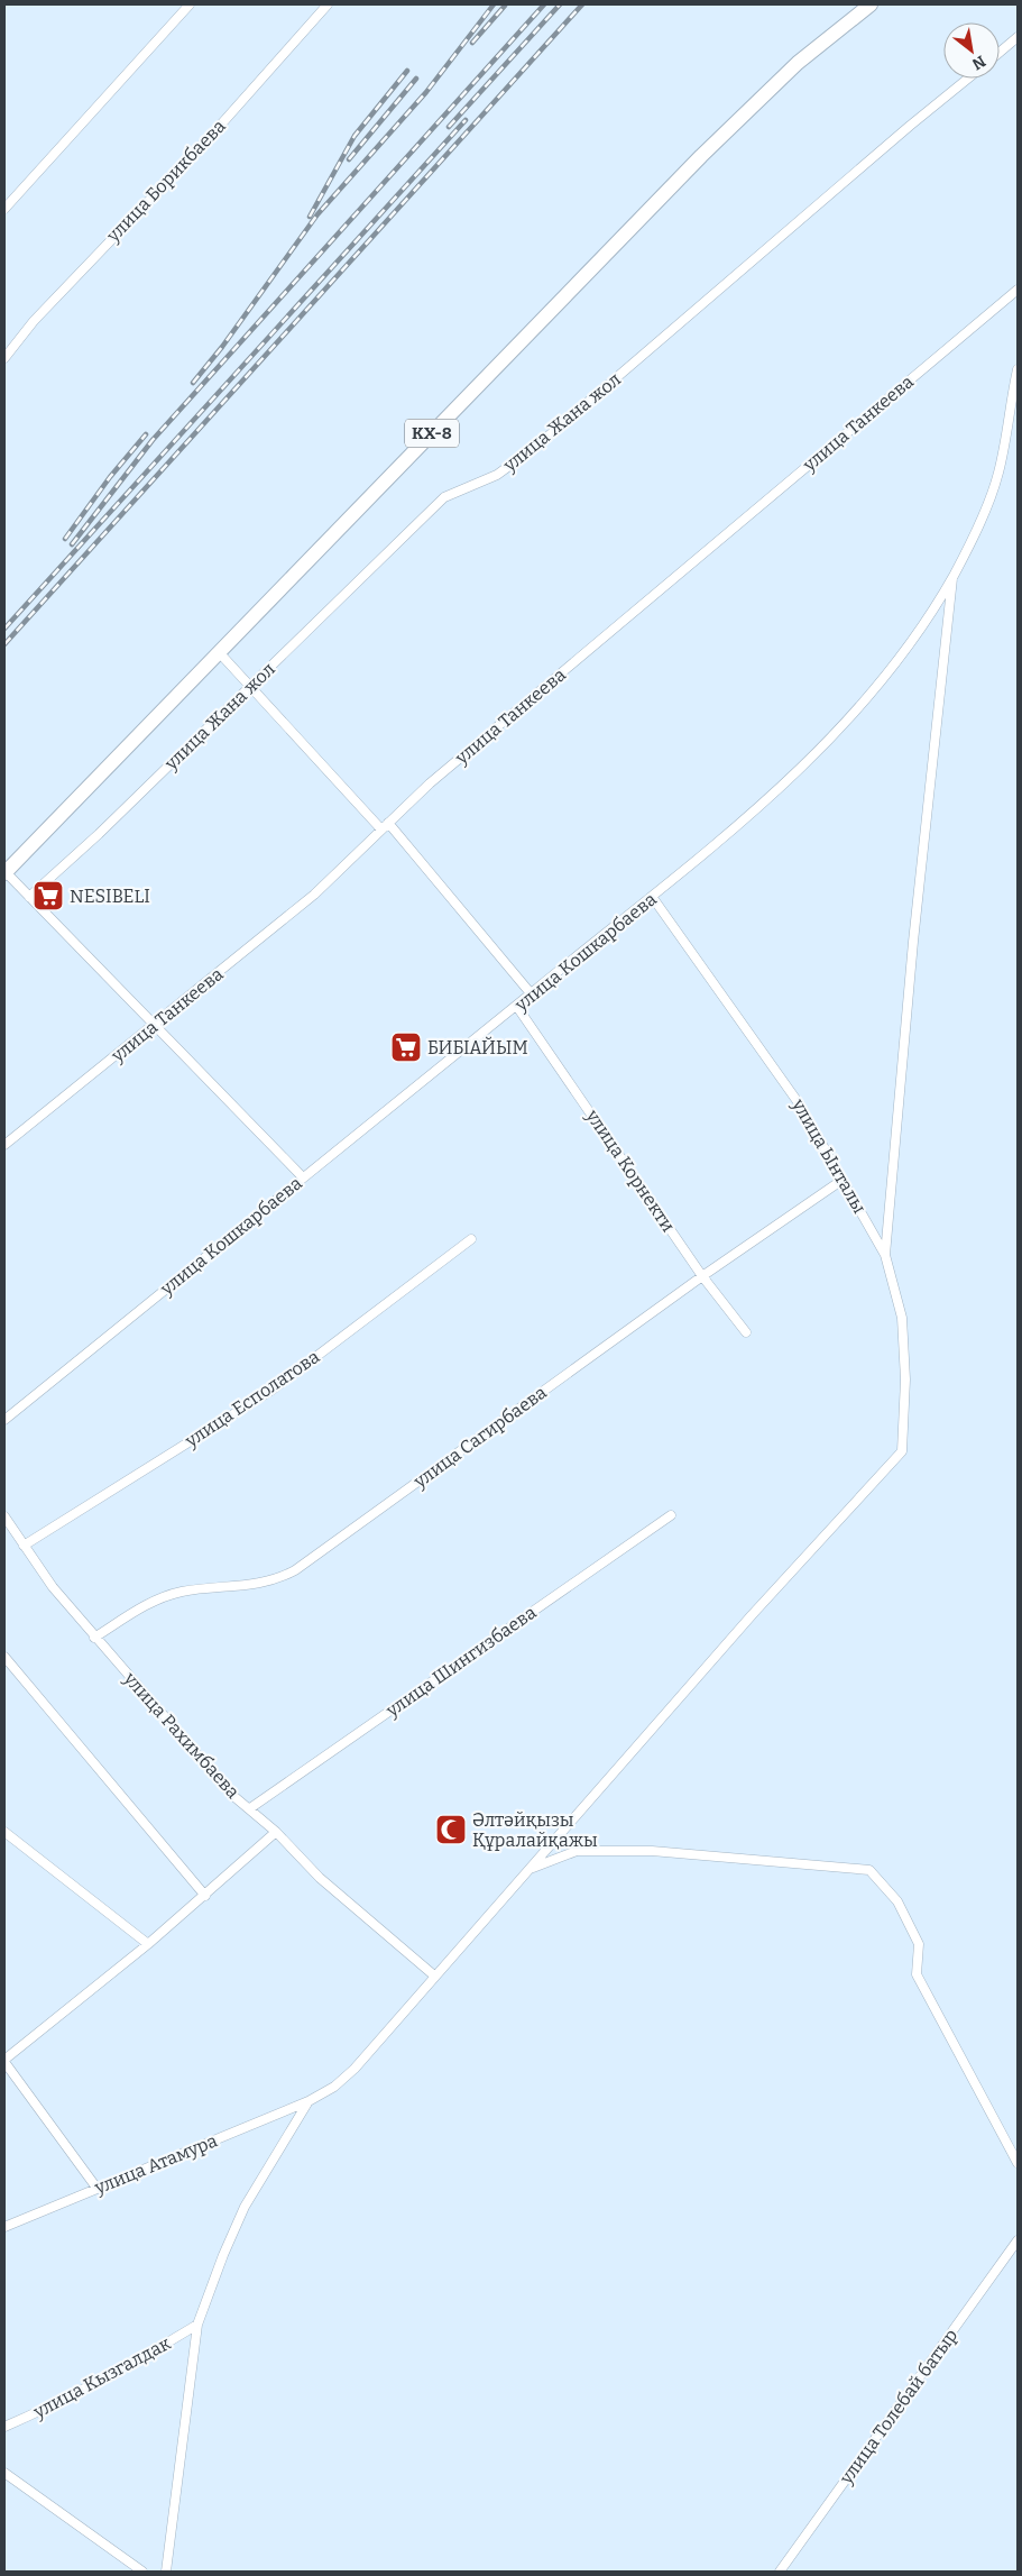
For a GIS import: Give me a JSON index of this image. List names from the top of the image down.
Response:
{
  "streets": {
    "main road": ["КХ-8"],
    "street": [
      "улица Борикбаева",
      "улица Жана жол",
      "улица Танкеева",
      "улица Кошкарбаева",
      "улица Ынталы",
      "улица Корнекти",
      "улица Есполатова",
      "улица Сагирбаева",
      "улица Шингизбаева",
      "улица Рахимбаева",
      "улица Атамура",
      "улица Кызгалдак",
      "улица Толебай батыр"
    ]
  },
  "crossings": [
    ["улица Кошкарбаева", "улица Ынталы"],
    ["улица Кошкарбаева", "улица Корнекти"],
    ["улица Ынталы", "улица Сагирбаева"],
    ["улица Ынталы", "улица Атамура"],
    ["улица Корнекти", "улица Сагирбаева"],
    ["улица Есполатова", "улица Рахимбаева"],
    ["улица Сагирбаева", "улица Рахимбаева"],
    ["улица Шингизбаева", "улица Рахимбаева"],
    ["улица Рахимбаева", "улица Атамура"]
  ],
  "places": {
    "supermarket": ["NESIBELI", "БИБІАЙЫМ"],
    "mosque": ["Әлтәйқызы Құралайқажы"]
  },
  "north": "bottom right"
}
